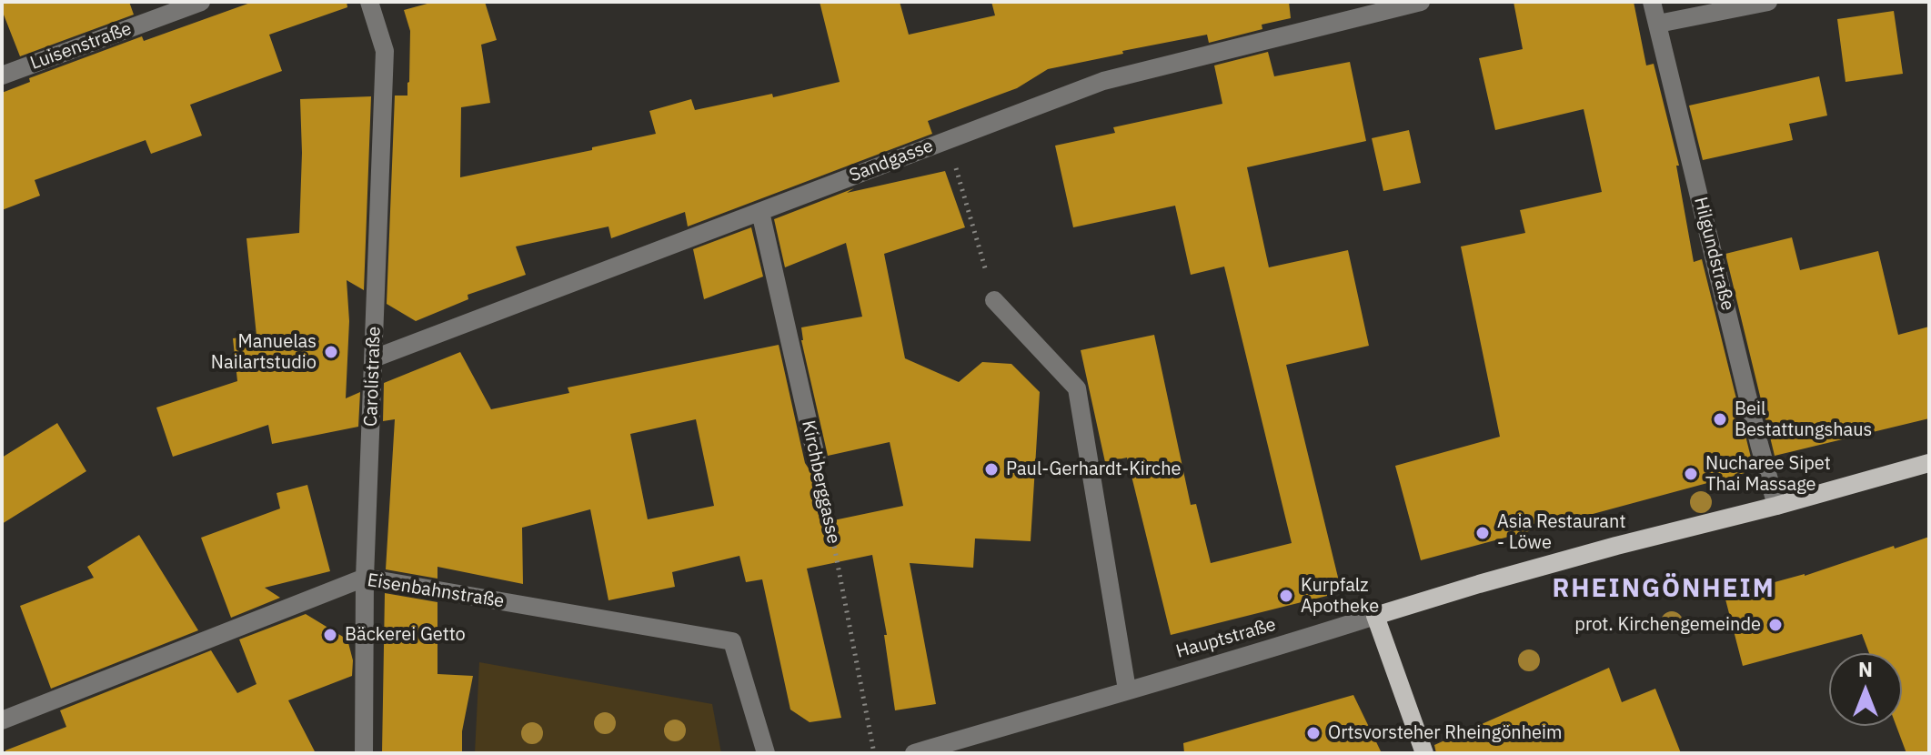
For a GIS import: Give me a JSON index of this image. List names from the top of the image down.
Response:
{
  "streets": {
    "main road": ["Hauptstraße"],
    "street": [
      "Luisenstraße",
      "Sandgasse",
      "Hilgundstraße",
      "Carolistraße",
      "Kirchberggasse",
      "Eisenbahnstraße"
    ]
  },
  "crossings": [
    ["Sandgasse", "Carolistraße"],
    ["Sandgasse", "Kirchberggasse"],
    ["Hilgundstraße", "Hauptstraße"],
    ["Carolistraße", "Eisenbahnstraße"]
  ],
  "districts": ["RHEINGÖNHEIM"],
  "places": [
    "Manuelas Nailartstudio",
    "Beil Bestattungshaus",
    "Paul-Gerhardt-Kirche",
    "Nucharee Sipet Thai Massage",
    "Asia Restaurant - Löwe",
    "Kurpfalz Apotheke",
    "prot. Kirchengemeinde",
    "Bäckerei Getto",
    "Ortsvorsteher Rheingönheim"
  ],
  "north": "top"
}
